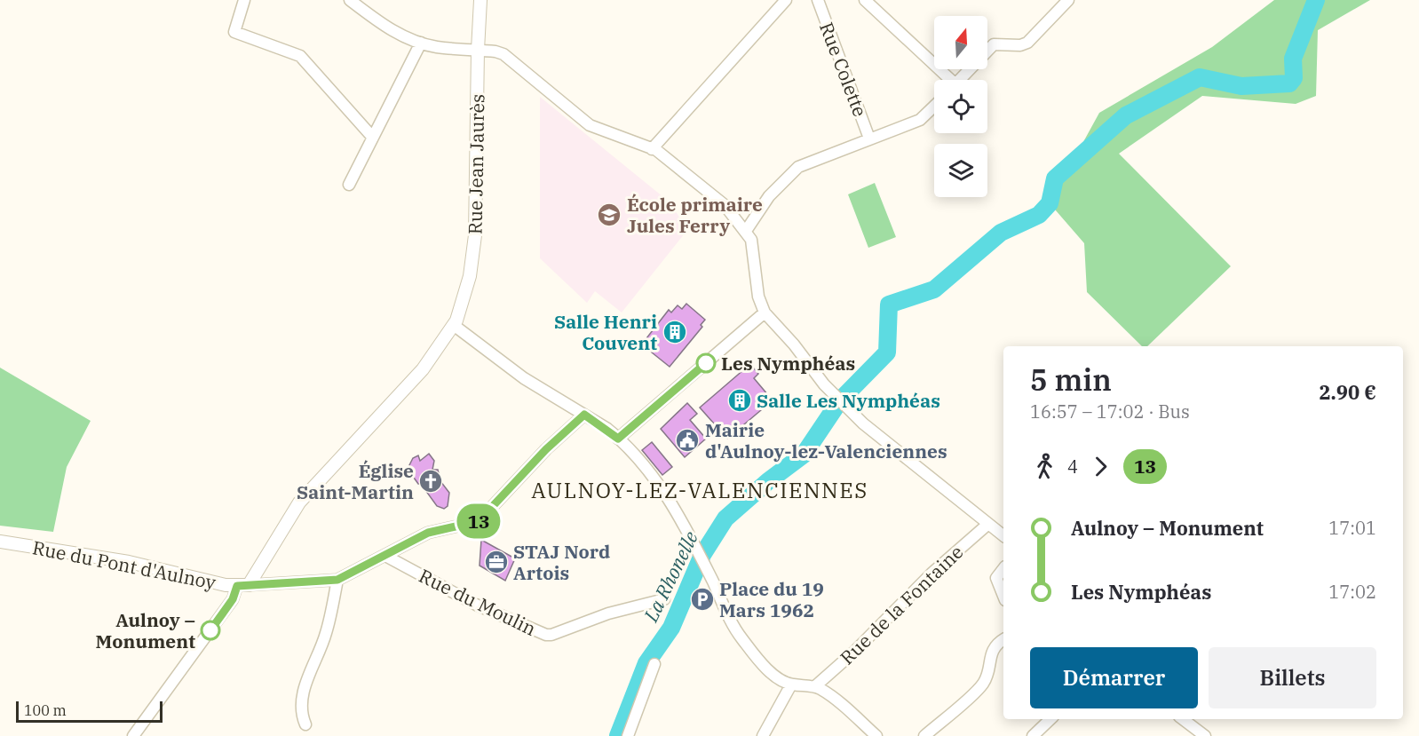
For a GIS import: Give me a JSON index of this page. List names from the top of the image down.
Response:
{
  "streets": {
    "street": [
      "Rue Colette",
      "Rue Jean Jaurès",
      "Rue du Pont d'Aulnoy",
      "Rue du Moulin",
      "Rue de la Fontaine"
    ]
  },
  "crossings": [
    ["Rue Jean Jaurès", "Rue du Pont d'Aulnoy"]
  ],
  "districts": ["AULNOY-LEZ-VALENCIENNES"],
  "water": ["La Rhonelle"],
  "places": {
    "school or university": ["École primaire Jules Ferry"],
    "building": ["Salle Henri Couvent", "Salle Les Nymphéas"],
    "other": ["Les Nymphéas", "Aulnoy – Monument"],
    "public building": ["Mairie d'Aulnoy-lez-Valenciennes"],
    "church": ["Église Saint-Martin"],
    "office": ["STAJ Nord Artois"],
    "parking": ["Place du 19 Mars 1962"]
  },
  "lines": ["bus line 13"],
  "scale_bar": "100 m",
  "north": "top",
  "page": {
    "on_map": "13",
    "heading": ["5 min", "16:57 – 17:02 · Bus", "2.90 €"],
    "legs": ["4", "13"],
    "list": [
      {
        "name": "Aulnoy – Monument",
        "value": "17:01"
      },
      {
        "name": "Les Nymphéas",
        "value": "17:02"
      }
    ],
    "buttons": ["Démarrer", "Billets"],
    "scale": "100 m"
  }
}
